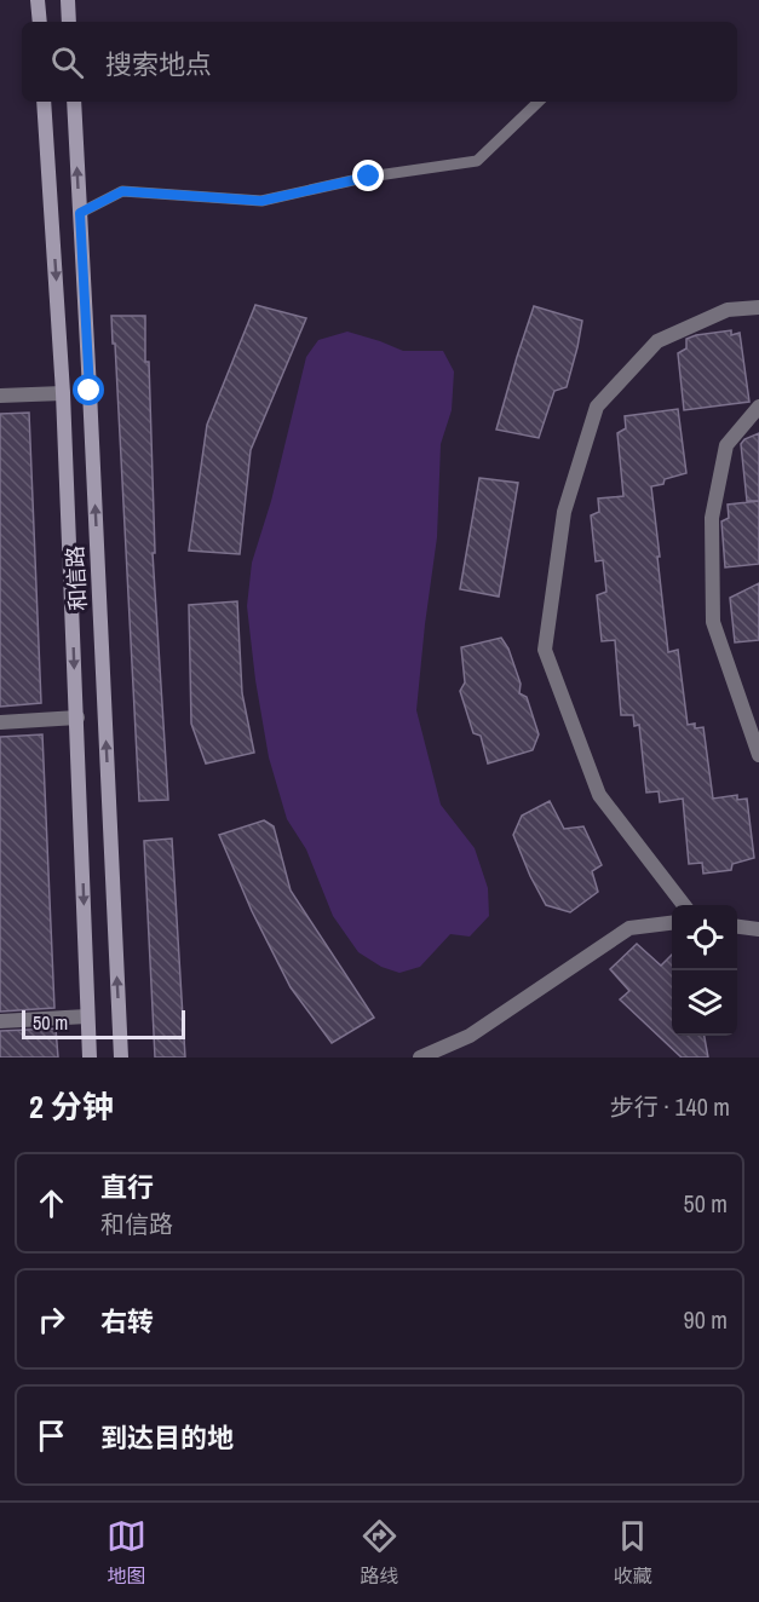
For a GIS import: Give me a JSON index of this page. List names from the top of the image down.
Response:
{
  "streets": {
    "street": ["和信路"]
  },
  "scale_bar": "50 m",
  "page": {
    "search": "搜索地点",
    "scale": "50 m",
    "heading": ["2 分钟", "步行 · 140 m"],
    "list": [
      ["直行", "和信路", "50 m"],
      ["右转", "90 m"],
      "到达目的地"
    ],
    "nav": ["地图", "路线", "收藏"]
  }
}
